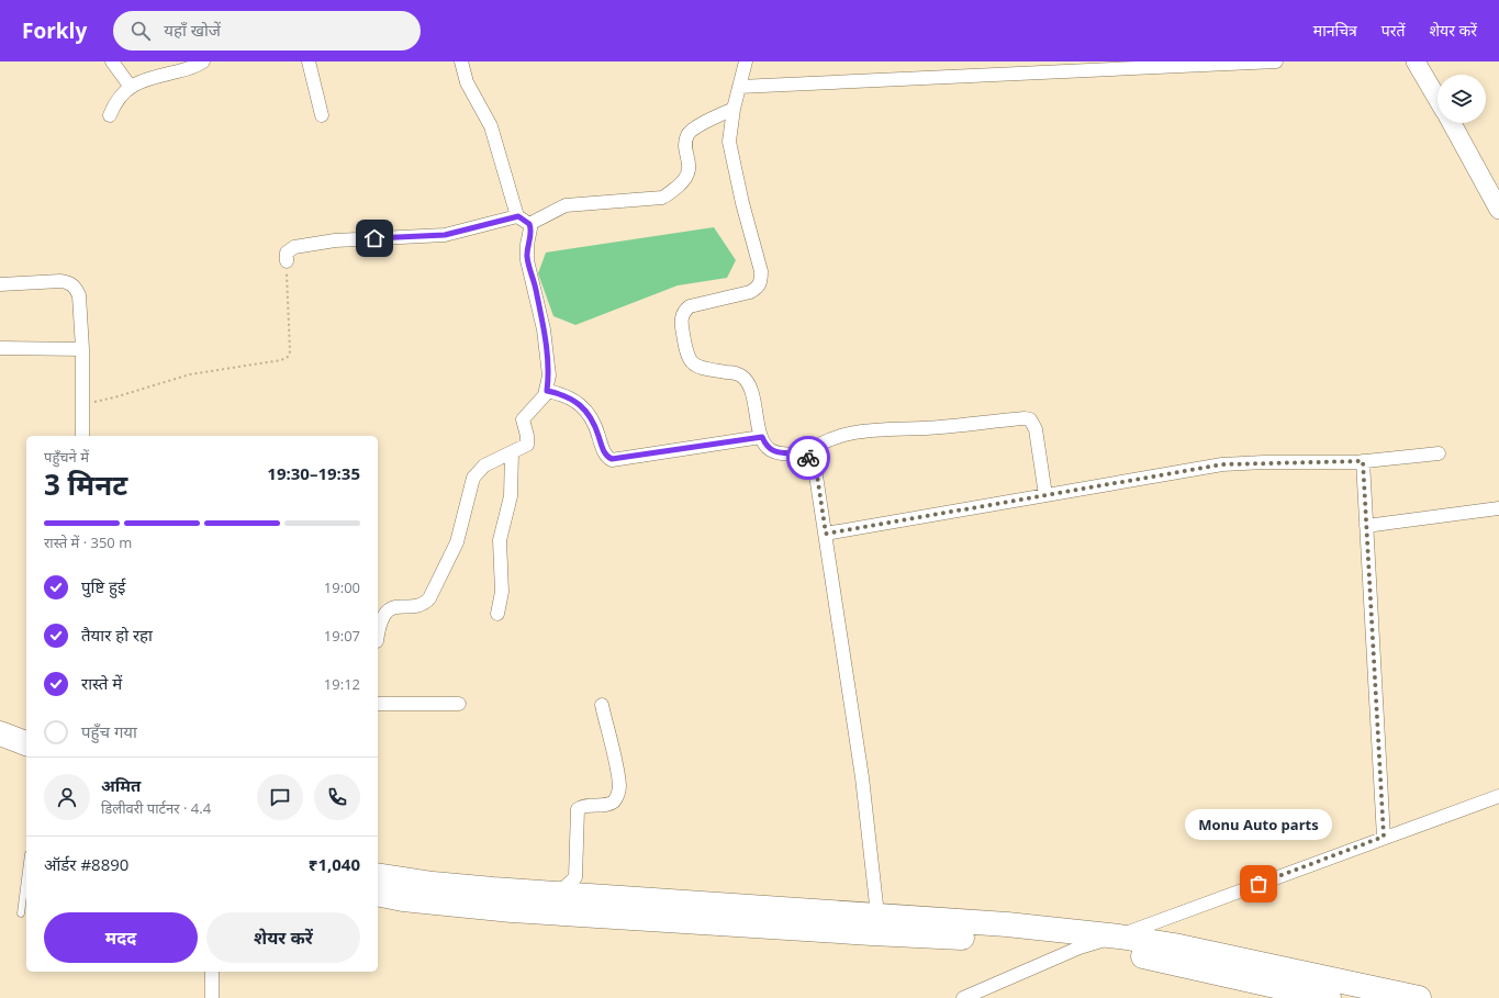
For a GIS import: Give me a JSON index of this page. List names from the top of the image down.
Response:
{
  "places": ["Monu Auto parts"],
  "page": {
    "header": "Forkly",
    "search": "यहाँ खोजें",
    "nav": ["मानचित्र", "परतें", "शेयर करें"],
    "heading": ["3 मिनट", "पहुँचने में", "19:30–19:35"],
    "panel": [
      "अमित",
      "डिलीवरी पार्टनर · 4.4",
      "ऑर्डर #8890",
      "₹1,040"
    ],
    "bar": "रास्ते में · 350 m",
    "list": [
      ["पुष्टि हुई", "19:00"],
      ["तैयार हो रहा", "19:07"],
      ["रास्ते में", "19:12"],
      "पहुँच गया"
    ],
    "bubble": "Monu Auto parts",
    "buttons": ["मदद", "शेयर करें"]
  }
}
